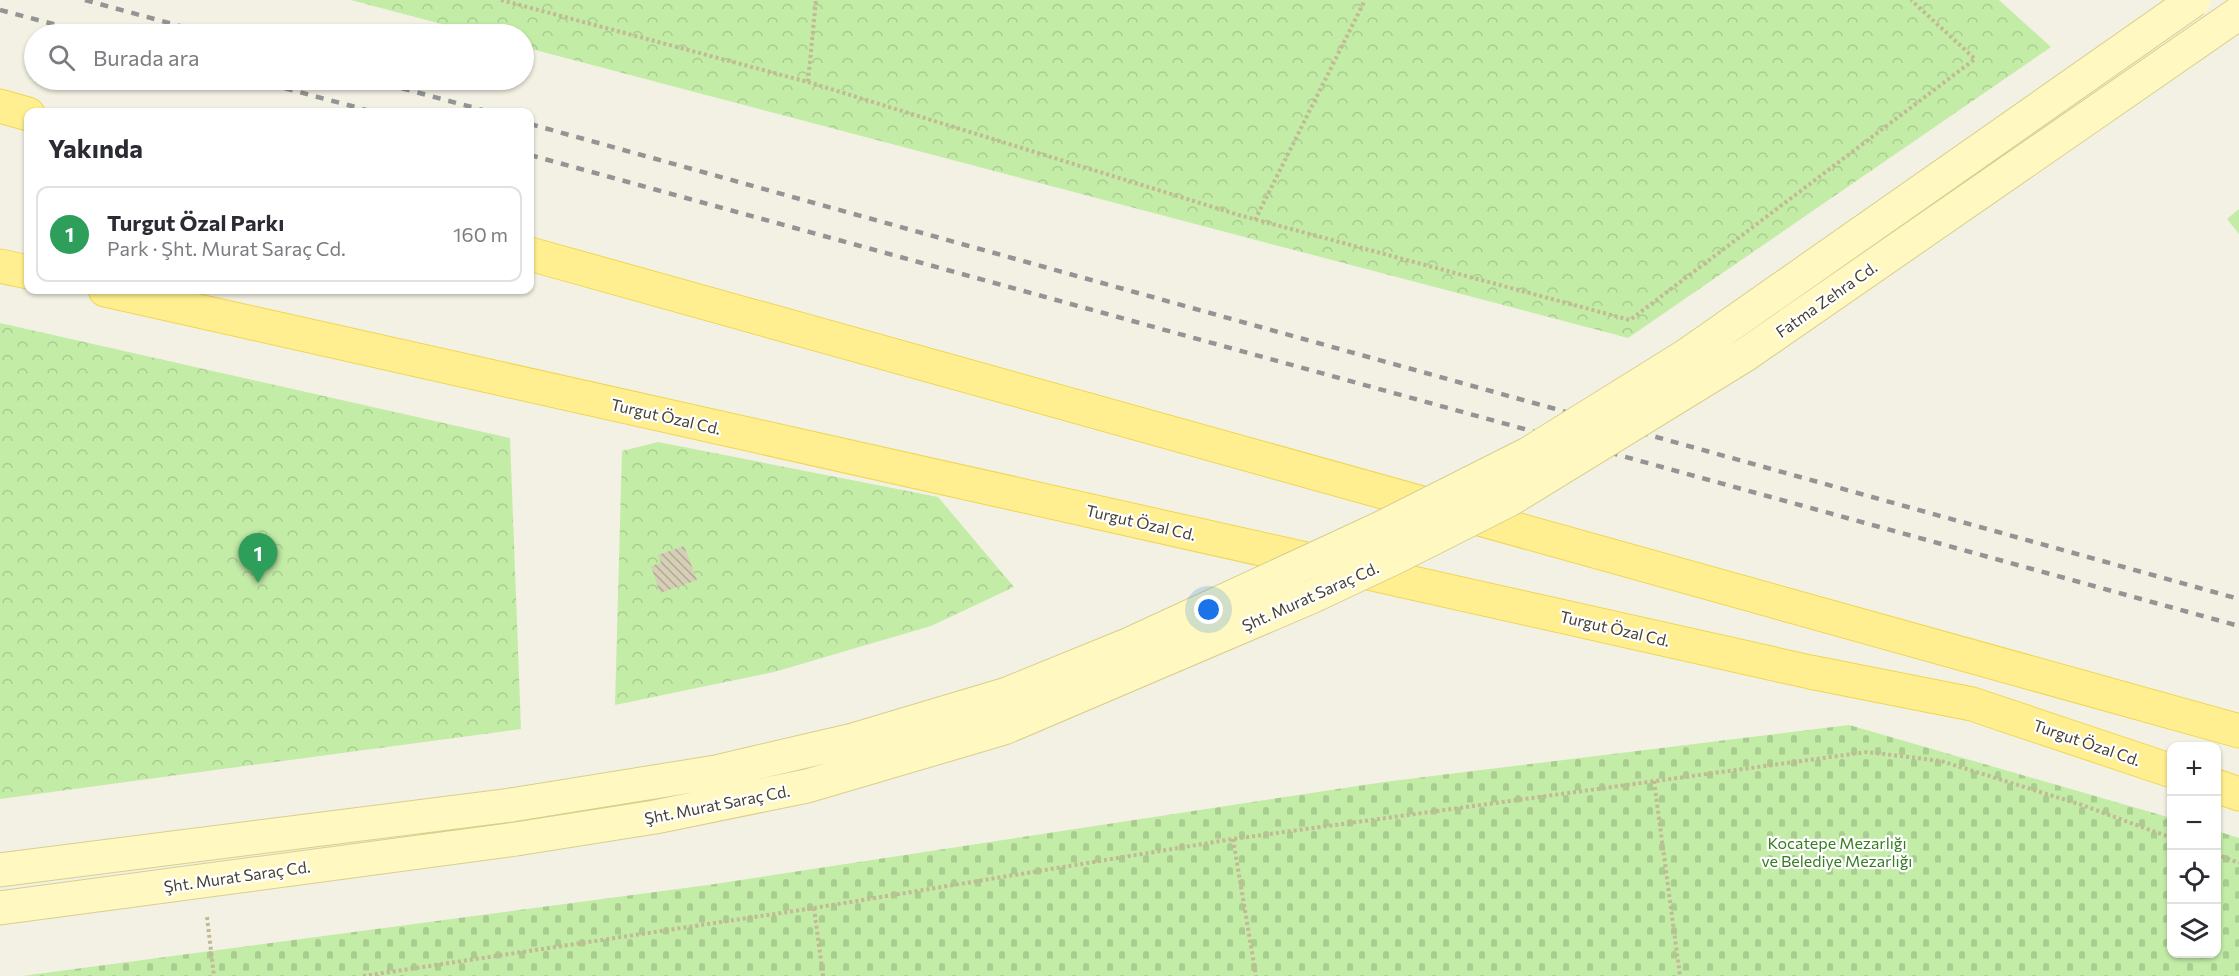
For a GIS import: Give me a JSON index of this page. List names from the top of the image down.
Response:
{
  "streets": {
    "main road": ["Turgut Özal Cd."],
    "street": ["Fatma Zehra Cd.", "Şht. Murat Saraç Cd."]
  },
  "crossings": [
    ["Fatma Zehra Cd.", "Şht. Murat Saraç Cd."]
  ],
  "parks": ["Kocatepe Mezarlığı ve Belediye Mezarlığı"],
  "page": {
    "search": "Burada ara",
    "heading": "Yakında",
    "list": [
      {
        "mark": "1",
        "name": "Turgut Özal Parkı",
        "note": "Park · Şht. Murat Saraç Cd.",
        "value": "160 m"
      }
    ],
    "pins": "1",
    "map_buttons": ["+", "−"]
  }
}
